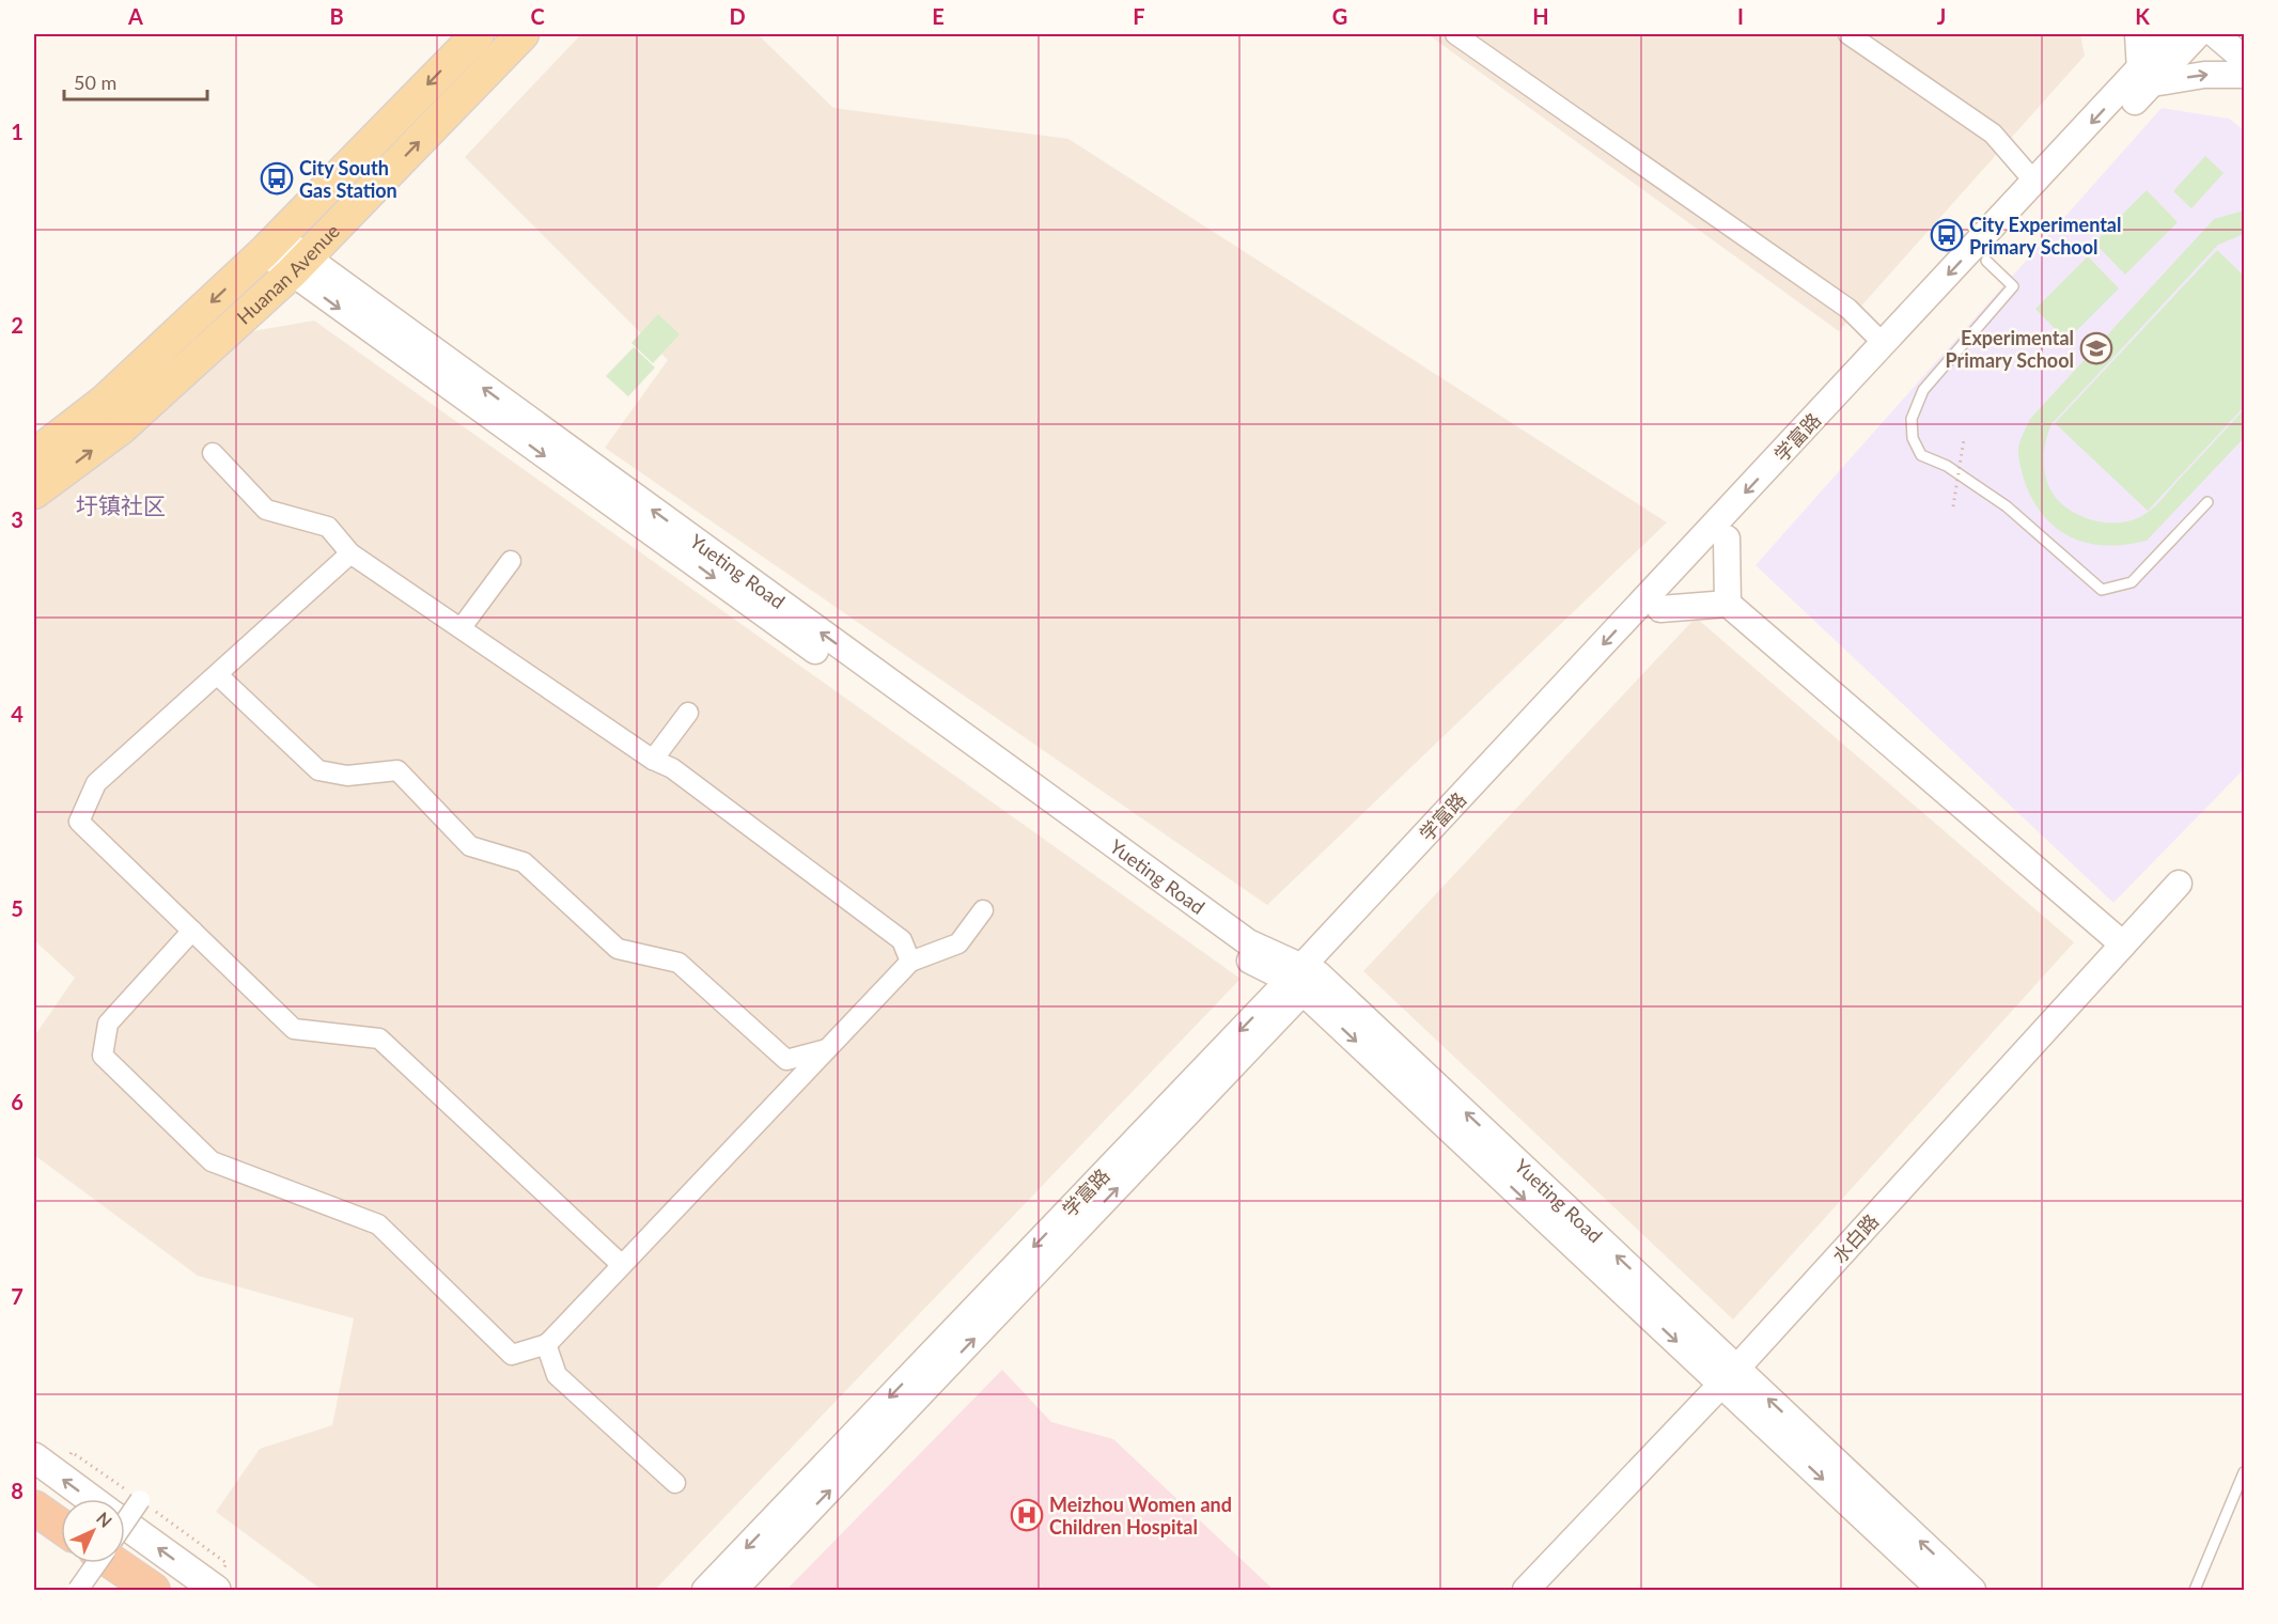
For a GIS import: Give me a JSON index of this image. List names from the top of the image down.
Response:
{
  "streets": {
    "main road": ["Huanan Avenue"],
    "street": ["学富路", "Yueting Road", "水白路"]
  },
  "crossings": [
    ["Huanan Avenue", "Yueting Road"],
    ["学富路", "Yueting Road"],
    ["Yueting Road", "水白路"]
  ],
  "districts": ["圩镇社区"],
  "places": {
    "bus stop": ["City South Gas Station", "City Experimental Primary School"],
    "school or university": ["Experimental Primary School"],
    "hospital": ["Meizhou Women and Children Hospital"]
  },
  "scale_bar": "50 m",
  "north": "top right",
  "grid": {
    "columns": [
      "A",
      "B",
      "C",
      "D",
      "E",
      "F",
      "G",
      "H",
      "I",
      "J",
      "K"
    ],
    "rows": [
      "1",
      "2",
      "3",
      "4",
      "5",
      "6",
      "7",
      "8"
    ]
  }
}
